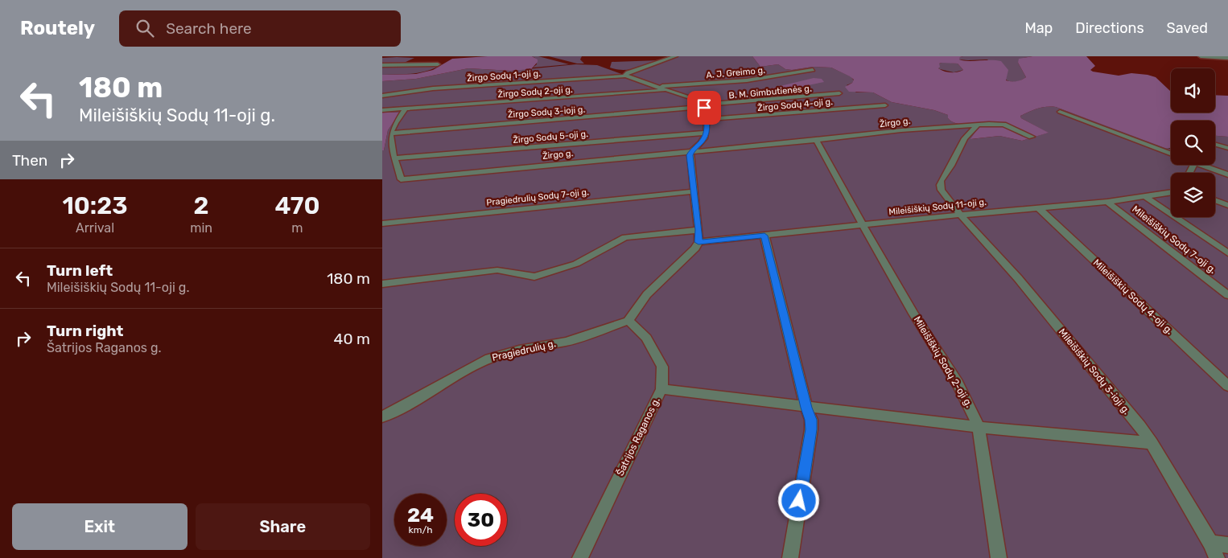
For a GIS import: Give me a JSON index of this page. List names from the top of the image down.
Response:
{
  "streets": {
    "street": [
      "A. J. Greimo g.",
      "Žirgo Sodų 1-oji g.",
      "Žirgo Sodų 2-oji g.",
      "B. M. Gimbutienės g.",
      "Žirgo Sodų 4-oji g.",
      "Žirgo Sodų 3-ioji g.",
      "Žirgo g.",
      "Žirgo Sodų 5-oji g.",
      "Pragiedrulių Sodų 7-oji g.",
      "Mileišiškių Sodų 11-oji g.",
      "Mileišiškių Sodų 7-oji g.",
      "Mileišiškių Sodų 4-oji g.",
      "Pragiedrulių g.",
      "Mileišiškių Sodų 2-oji g.",
      "Mileišiškių Sodų 3-ioji g.",
      "Šatrijos Raganos g."
    ]
  },
  "crossings": [
    ["A. J. Greimo g.", "Žirgo Sodų 2-oji g."],
    ["B. M. Gimbutienės g.", "Žirgo Sodų 3-ioji g."],
    ["Žirgo Sodų 3-ioji g.", "Žirgo g."],
    ["Žirgo g.", "Žirgo Sodų 5-oji g."],
    ["Mileišiškių Sodų 11-oji g.", "Mileišiškių Sodų 7-oji g."],
    ["Mileišiškių Sodų 11-oji g.", "Mileišiškių Sodų 4-oji g."],
    ["Mileišiškių Sodų 11-oji g.", "Mileišiškių Sodų 2-oji g."],
    ["Mileišiškių Sodų 11-oji g.", "Mileišiškių Sodų 3-ioji g."],
    ["Pragiedrulių g.", "Šatrijos Raganos g."]
  ],
  "page": {
    "header": "Routely",
    "search": "Search here",
    "nav": ["Map", "Directions", "Saved"],
    "turn": ["180 m", "Mileišiškių Sodų 11-oji g."],
    "then": "Then",
    "eta": [
      "10:23",
      "Arrival",
      "2",
      "min",
      "470",
      "m"
    ],
    "list": [
      {
        "name": "Turn left",
        "note": "Mileišiškių Sodų 11-oji g.",
        "value": "180 m"
      },
      {
        "name": "Turn right",
        "note": "Šatrijos Raganos g.",
        "value": "40 m"
      }
    ],
    "speed": "24 km/h",
    "limit": "30",
    "buttons": ["Exit", "Share"]
  }
}
